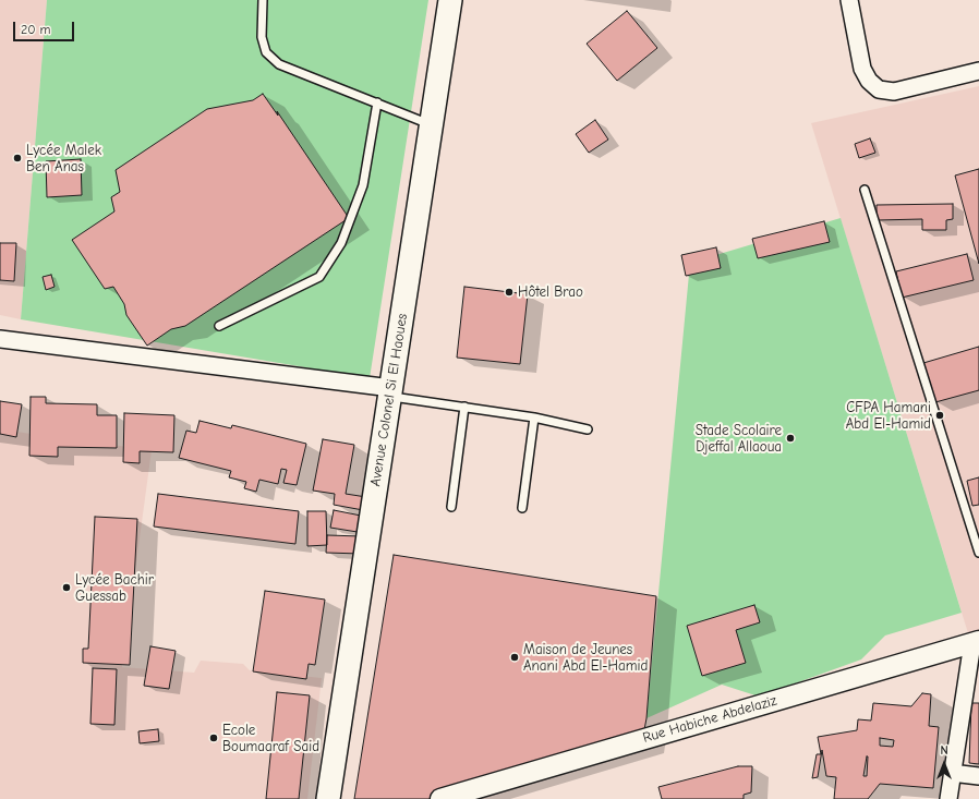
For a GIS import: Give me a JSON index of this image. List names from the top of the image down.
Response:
{
  "streets": {
    "main road": ["Avenue Colonel Si El Haoues"],
    "street": ["Rue Habiche Abdelaziz"]
  },
  "places": [
    "Lycée Malek Ben Anas",
    "Hôtel Brao",
    "CFPA Hamani Abd El-Hamid",
    "Stade Scolaire Djeffal Allaoua",
    "Lycée Bachir Guessab",
    "Maison de Jeunes Anani Abd El-Hamid",
    "Ecole Boumaaraf Said"
  ],
  "scale_bar": "20 m",
  "north": "top"
}
